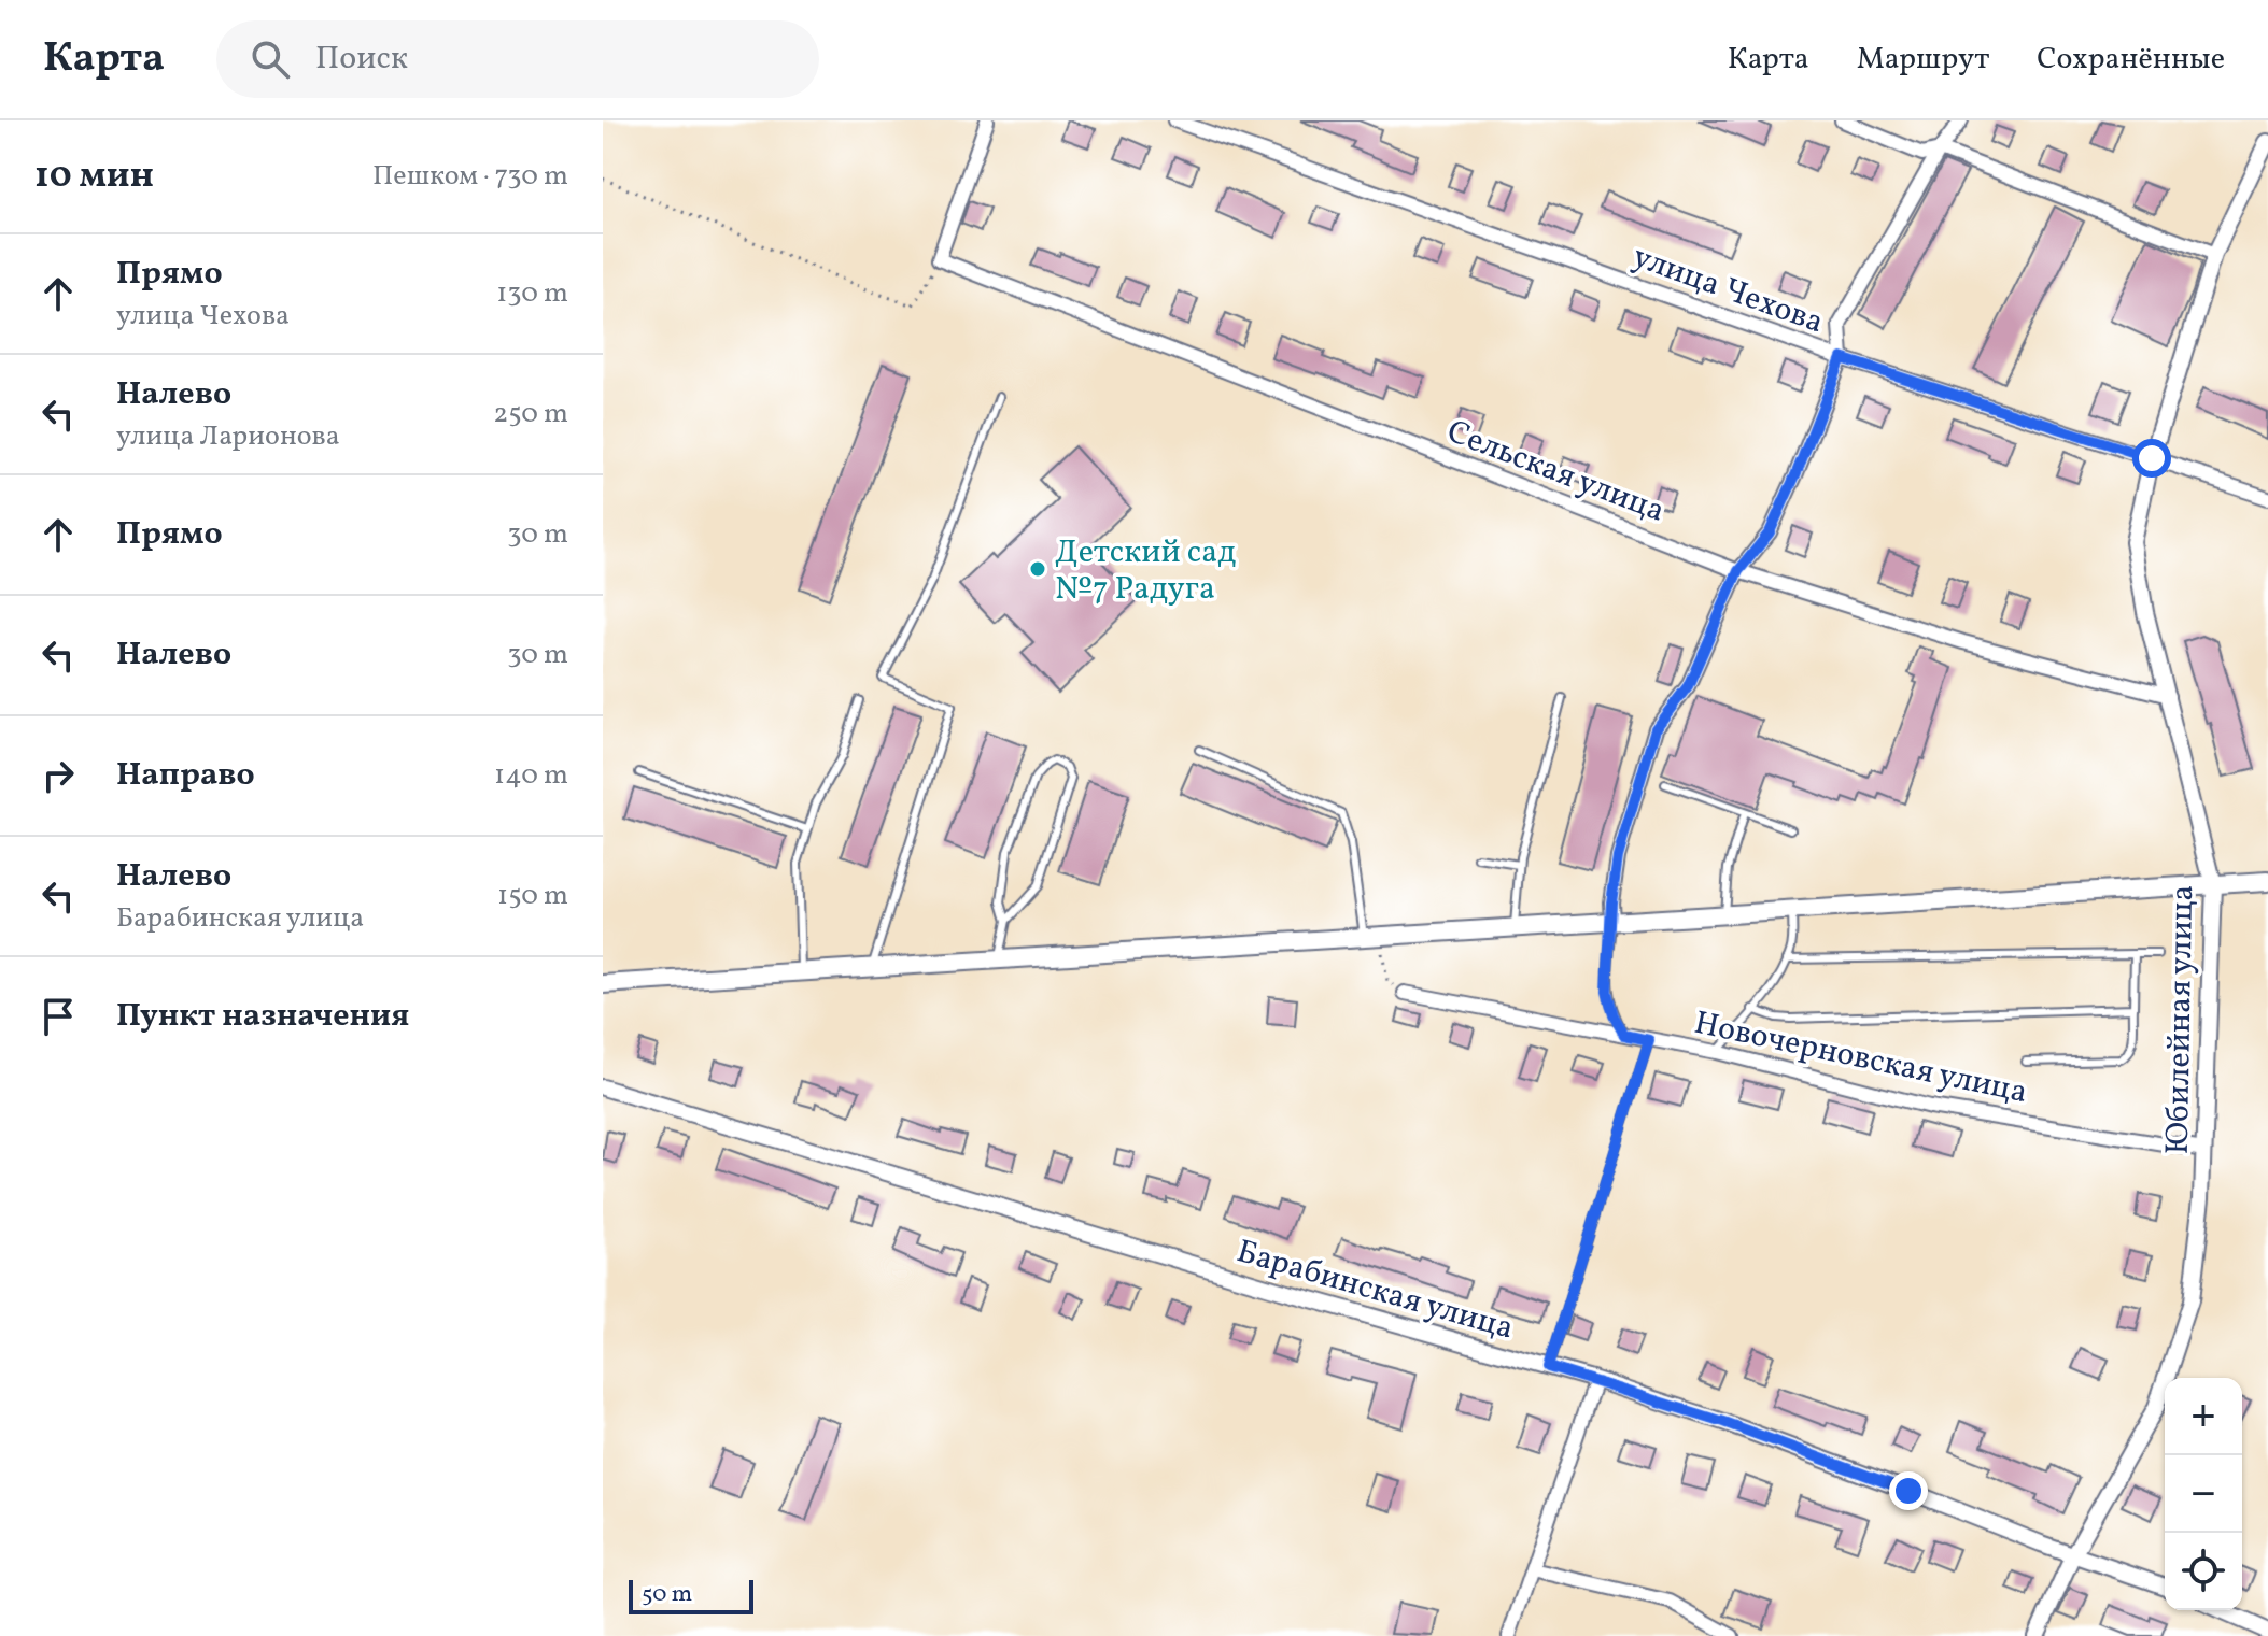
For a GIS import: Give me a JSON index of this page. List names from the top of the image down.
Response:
{
  "streets": {
    "street": [
      "улица Чехова",
      "Сельская улица",
      "Юбилейная улица",
      "Новочерновская улица",
      "Барабинская улица"
    ]
  },
  "crossings": [
    ["улица Чехова", "Юбилейная улица"],
    ["Сельская улица", "Юбилейная улица"],
    ["Юбилейная улица", "Новочерновская улица"],
    ["Юбилейная улица", "Барабинская улица"]
  ],
  "places": ["Детский сад №7 Радуга"],
  "scale_bar": "50 m",
  "page": {
    "header": "Карта",
    "search": "Поиск",
    "nav": ["Карта", "Маршрут", "Сохранённые"],
    "heading": ["10 мин", "Пешком · 730 m"],
    "list": [
      ["Прямо", "улица Чехова", "130 m"],
      ["Налево", "улица Ларионова", "250 m"],
      ["Прямо", "30 m"],
      ["Налево", "30 m"],
      ["Направо", "140 m"],
      ["Налево", "Барабинская улица", "150 m"],
      "Пункт назначения"
    ],
    "map_buttons": ["+", "−"],
    "scale": "50 m"
  }
}
